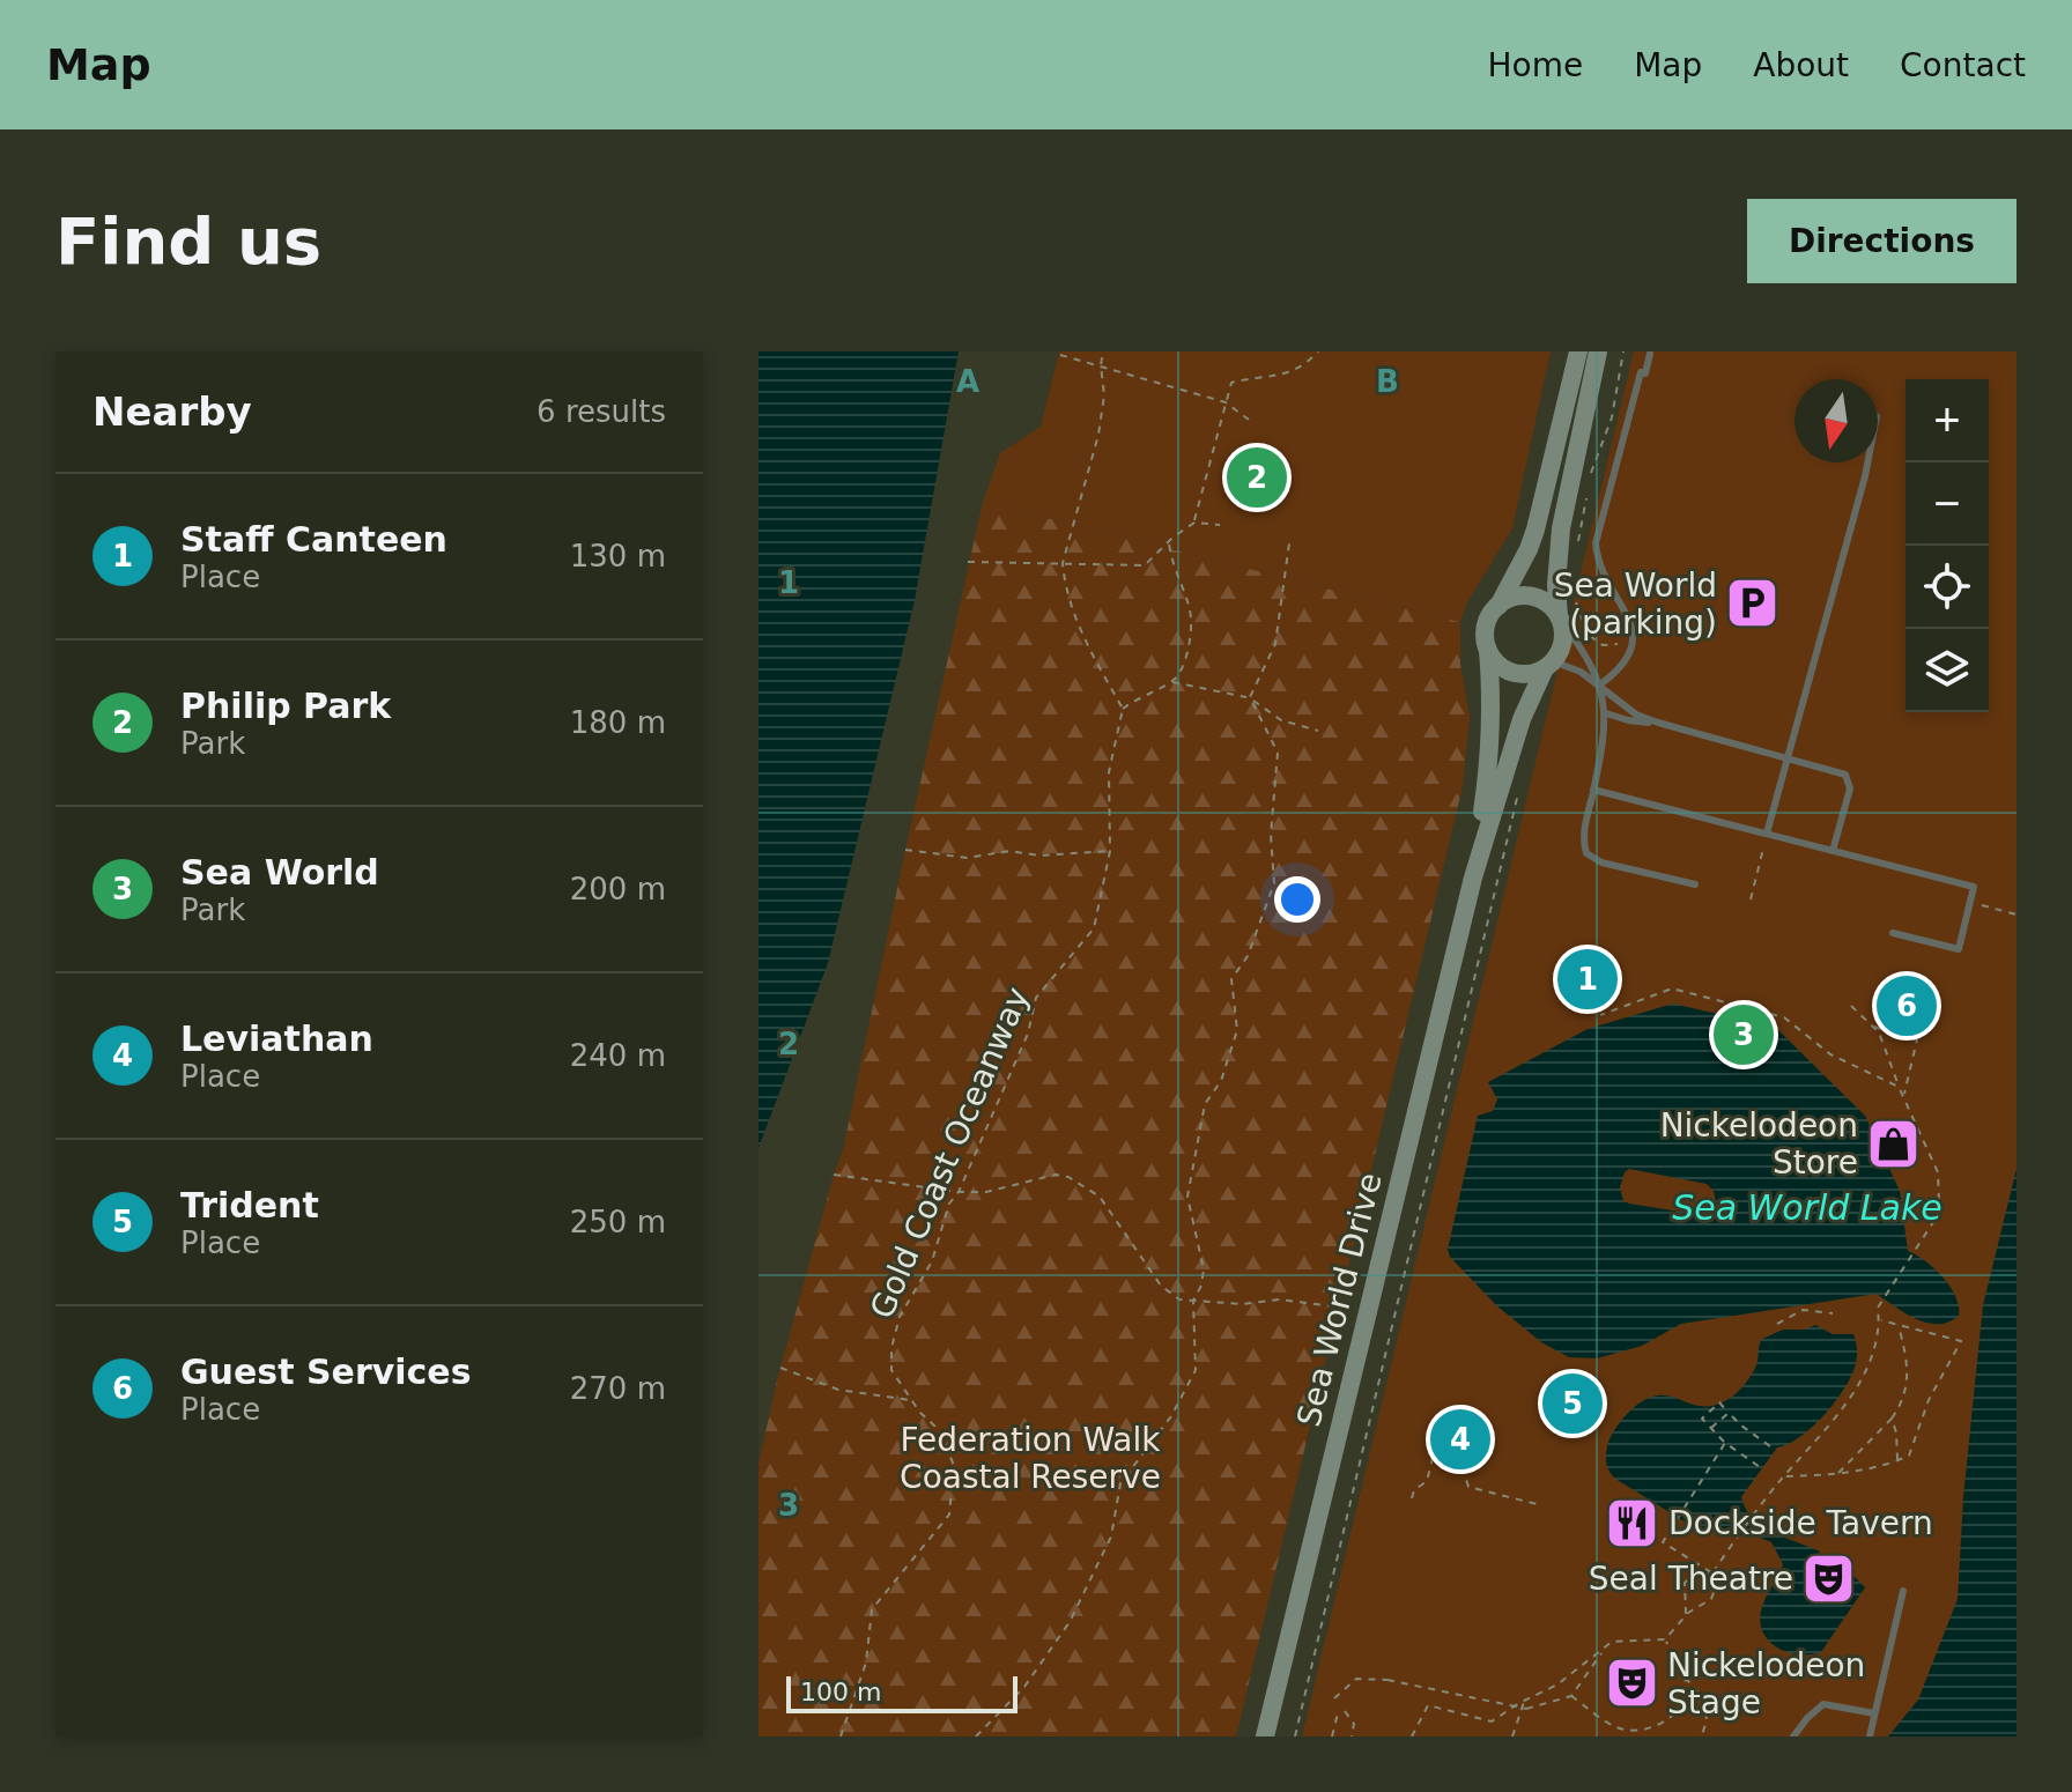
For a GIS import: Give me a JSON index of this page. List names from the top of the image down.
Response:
{
  "streets": {
    "street": ["Sea World Drive"],
    "path": ["Gold Coast Oceanway"]
  },
  "water": ["Sea World Lake"],
  "parks": ["Federation Walk Coastal Reserve"],
  "places": {
    "parking": ["Sea World (parking)"],
    "shop": ["Nickelodeon Store"],
    "restaurant": ["Dockside Tavern"],
    "theatre": ["Seal Theatre", "Nickelodeon Stage"]
  },
  "scale_bar": "100 m",
  "north": "bottom",
  "page": {
    "header": "Map",
    "nav": [
      "Home",
      "Map",
      "About",
      "Contact"
    ],
    "buttons": "Directions",
    "title": "Find us",
    "heading": ["Nearby", "6 results"],
    "map_buttons": ["+", "−"],
    "pins": [
      "2",
      "1",
      "6",
      "3",
      "5",
      "4"
    ],
    "list": [
      {
        "mark": "1",
        "name": "Staff Canteen",
        "note": "Place",
        "value": "130 m"
      },
      {
        "mark": "2",
        "name": "Philip Park",
        "note": "Park",
        "value": "180 m"
      },
      {
        "mark": "3",
        "name": "Sea World",
        "note": "Park",
        "value": "200 m"
      },
      {
        "mark": "4",
        "name": "Leviathan",
        "note": "Place",
        "value": "240 m"
      },
      {
        "mark": "5",
        "name": "Trident",
        "note": "Place",
        "value": "250 m"
      },
      {
        "mark": "6",
        "name": "Guest Services",
        "note": "Place",
        "value": "270 m"
      }
    ],
    "scale": "100 m"
  },
  "grid": {
    "columns": ["A", "B"],
    "rows": ["1", "2", "3"]
  }
}
